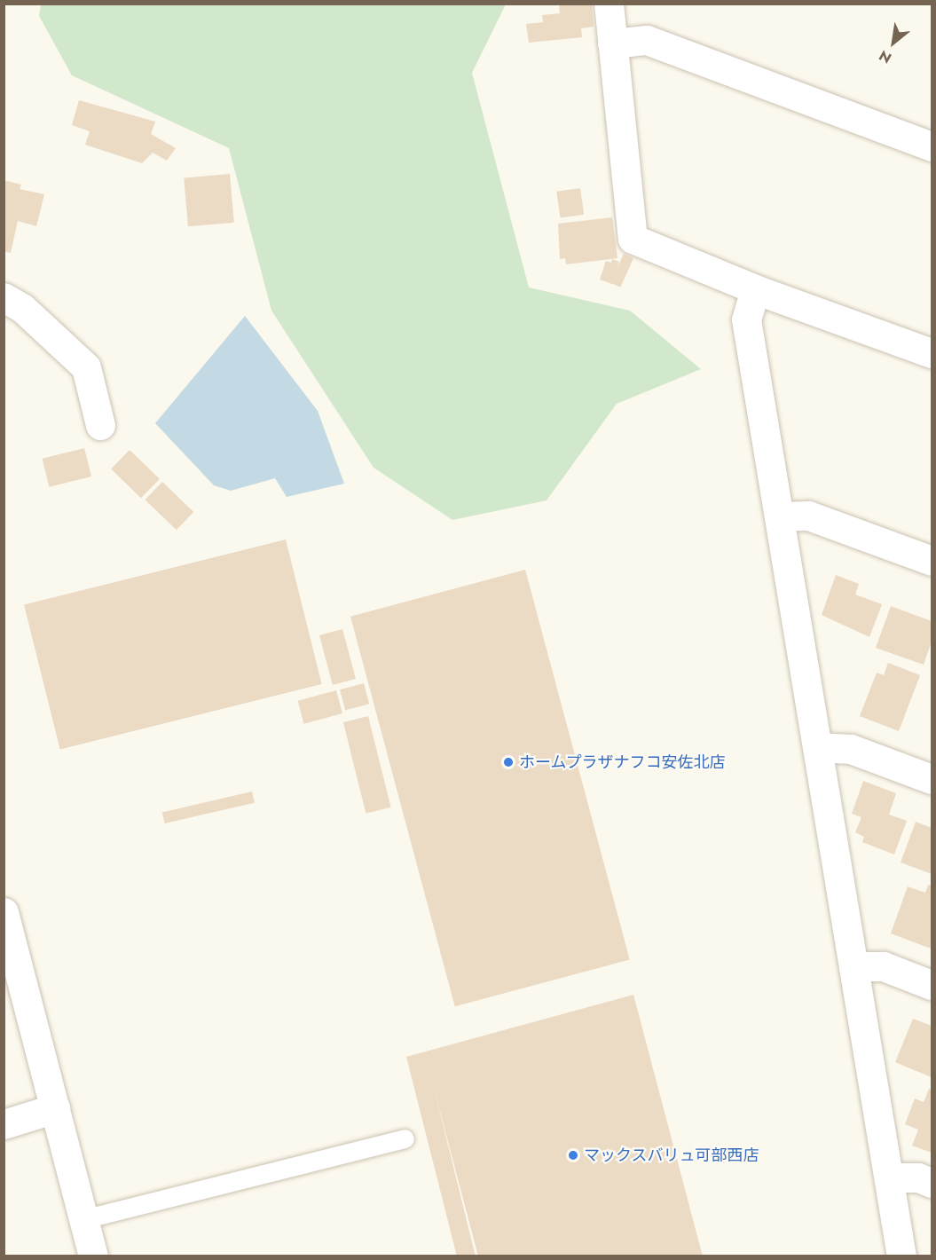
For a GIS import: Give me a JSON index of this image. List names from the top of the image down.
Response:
{
  "places": ["ホームプラザナフコ安佐北店", "マックスバリュ可部西店"],
  "north": "bottom left"
}
